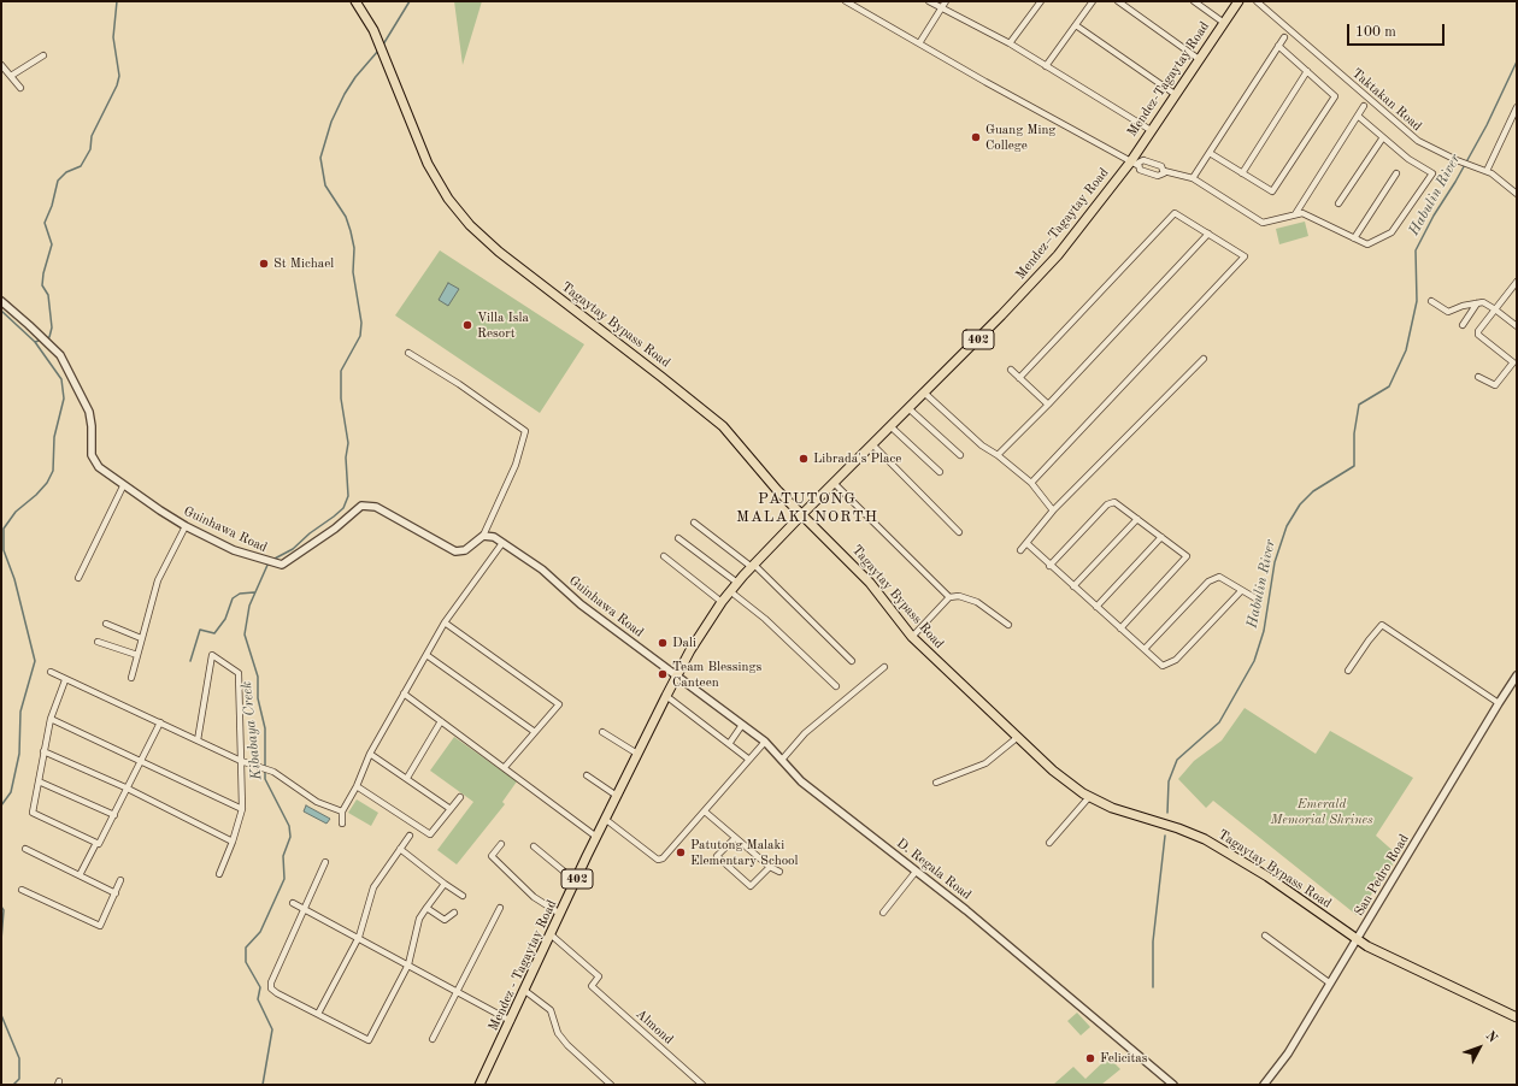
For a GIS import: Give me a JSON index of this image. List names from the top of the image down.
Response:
{
  "streets": {
    "main road": [
      "Mendez-Tagaytay Road",
      "Mendez–Tagaytay Road",
      "Tagaytay Bypass Road",
      "402",
      "Mendez - Tagaytay Road"
    ],
    "street": [
      "Taktakan Road",
      "Guinhawa Road",
      "D. Regala Road",
      "San Pedro Road",
      "Almond"
    ]
  },
  "crossings": [
    ["Mendez-Tagaytay Road", "Mendez–Tagaytay Road"],
    ["Mendez–Tagaytay Road", "Tagaytay Bypass Road"],
    ["Mendez–Tagaytay Road", "Guinhawa Road"],
    ["Mendez–Tagaytay Road", "D. Regala Road"],
    ["Mendez–Tagaytay Road", "Mendez - Tagaytay Road"],
    ["Tagaytay Bypass Road", "San Pedro Road"],
    ["Guinhawa Road", "D. Regala Road"],
    ["Guinhawa Road", "Mendez - Tagaytay Road"],
    ["D. Regala Road", "Mendez - Tagaytay Road"],
    ["Mendez - Tagaytay Road", "Almond"]
  ],
  "districts": ["PATUTONG MALAKI NORTH"],
  "water": ["Habulin River", "Kibabaya Creek"],
  "parks": ["Emerald Memorial Shrines"],
  "places": [
    "Guang Ming College",
    "St Michael",
    "Villa Isla Resort",
    "Librada's Place",
    "Dali",
    "Team Blessings Canteen",
    "Patutong Malaki Elementary School",
    "Felicitas"
  ],
  "scale_bar": "100 m",
  "north": "top right"
}
